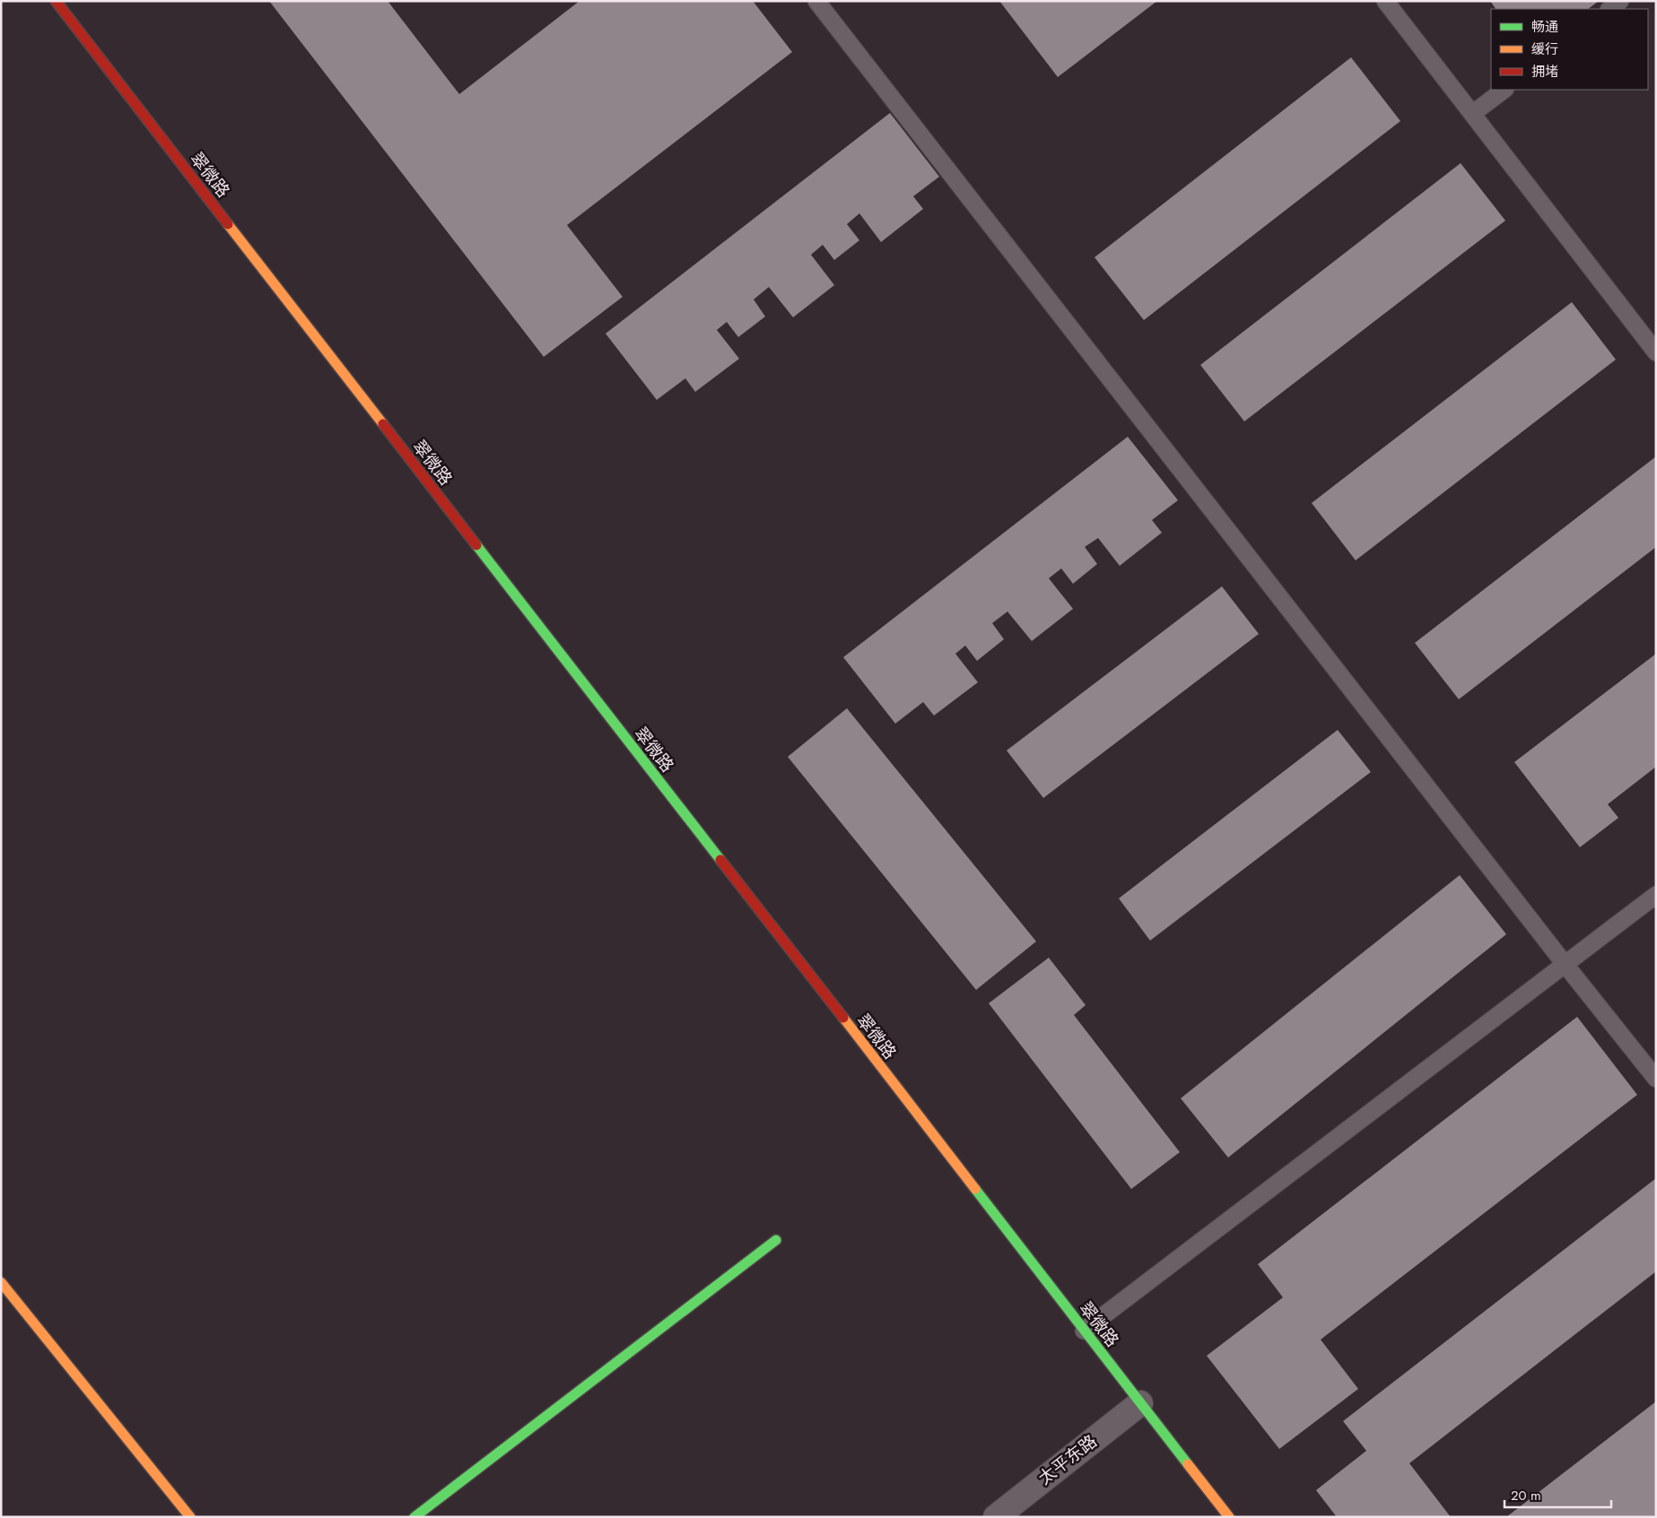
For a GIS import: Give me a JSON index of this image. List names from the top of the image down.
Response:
{
  "streets": {
    "street": ["翠微路", "太平东路"]
  },
  "crossings": [
    ["翠微路", "太平东路"]
  ],
  "legend": ["畅通", "缓行", "拥堵"],
  "scale_bar": "20 m"
}
